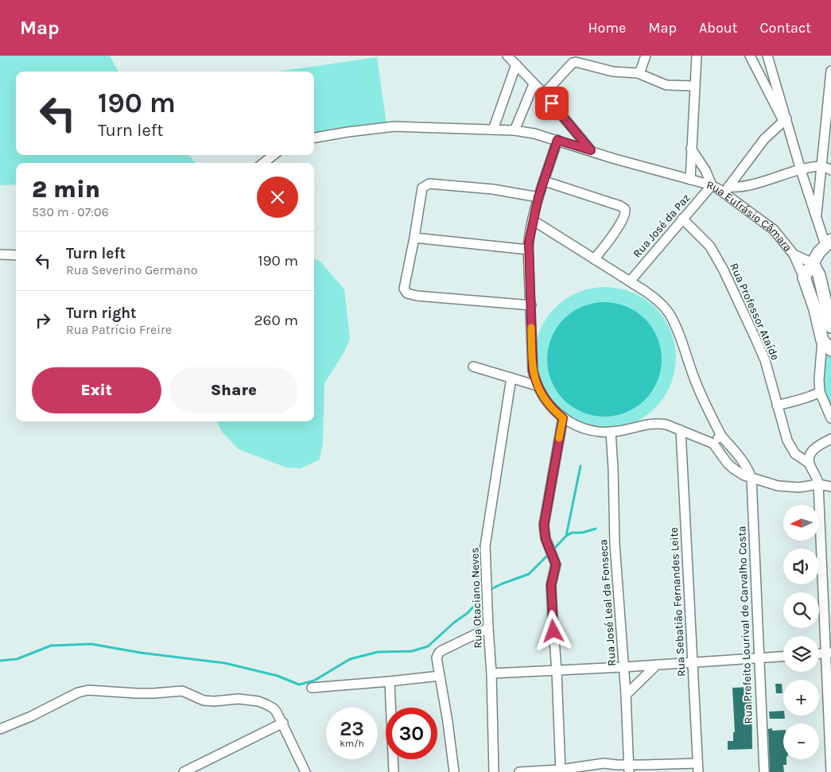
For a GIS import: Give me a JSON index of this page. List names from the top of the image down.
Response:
{
  "streets": {
    "main road": ["Rua Eufrásio Câmara"],
    "street": [
      "Rua José da Paz",
      "Rua Professor Ataíde",
      "Rua Otaciano Neves",
      "Rua Sebatião Fernandes Leite",
      "Rua José Leal da Fonseca",
      "Rua Prefeito Lourival de Carvalho Costa"
    ]
  },
  "crossings": [
    ["Rua Eufrásio Câmara", "Rua José da Paz"],
    ["Rua José da Paz", "Rua Professor Ataíde"]
  ],
  "north": "left",
  "page": {
    "header": "Map",
    "nav": [
      "Home",
      "Map",
      "About",
      "Contact"
    ],
    "turn": ["190 m", "Turn left"],
    "heading": ["2 min", "530 m · 07:06"],
    "list": [
      {
        "name": "Turn left",
        "note": "Rua Severino Germano",
        "value": "190 m"
      },
      {
        "name": "Turn right",
        "note": "Rua Patrício Freire",
        "value": "260 m"
      }
    ],
    "buttons": ["Exit", "Share"],
    "map_buttons": ["+", "−"],
    "speed": "23 km/h",
    "limit": "30"
  }
}
